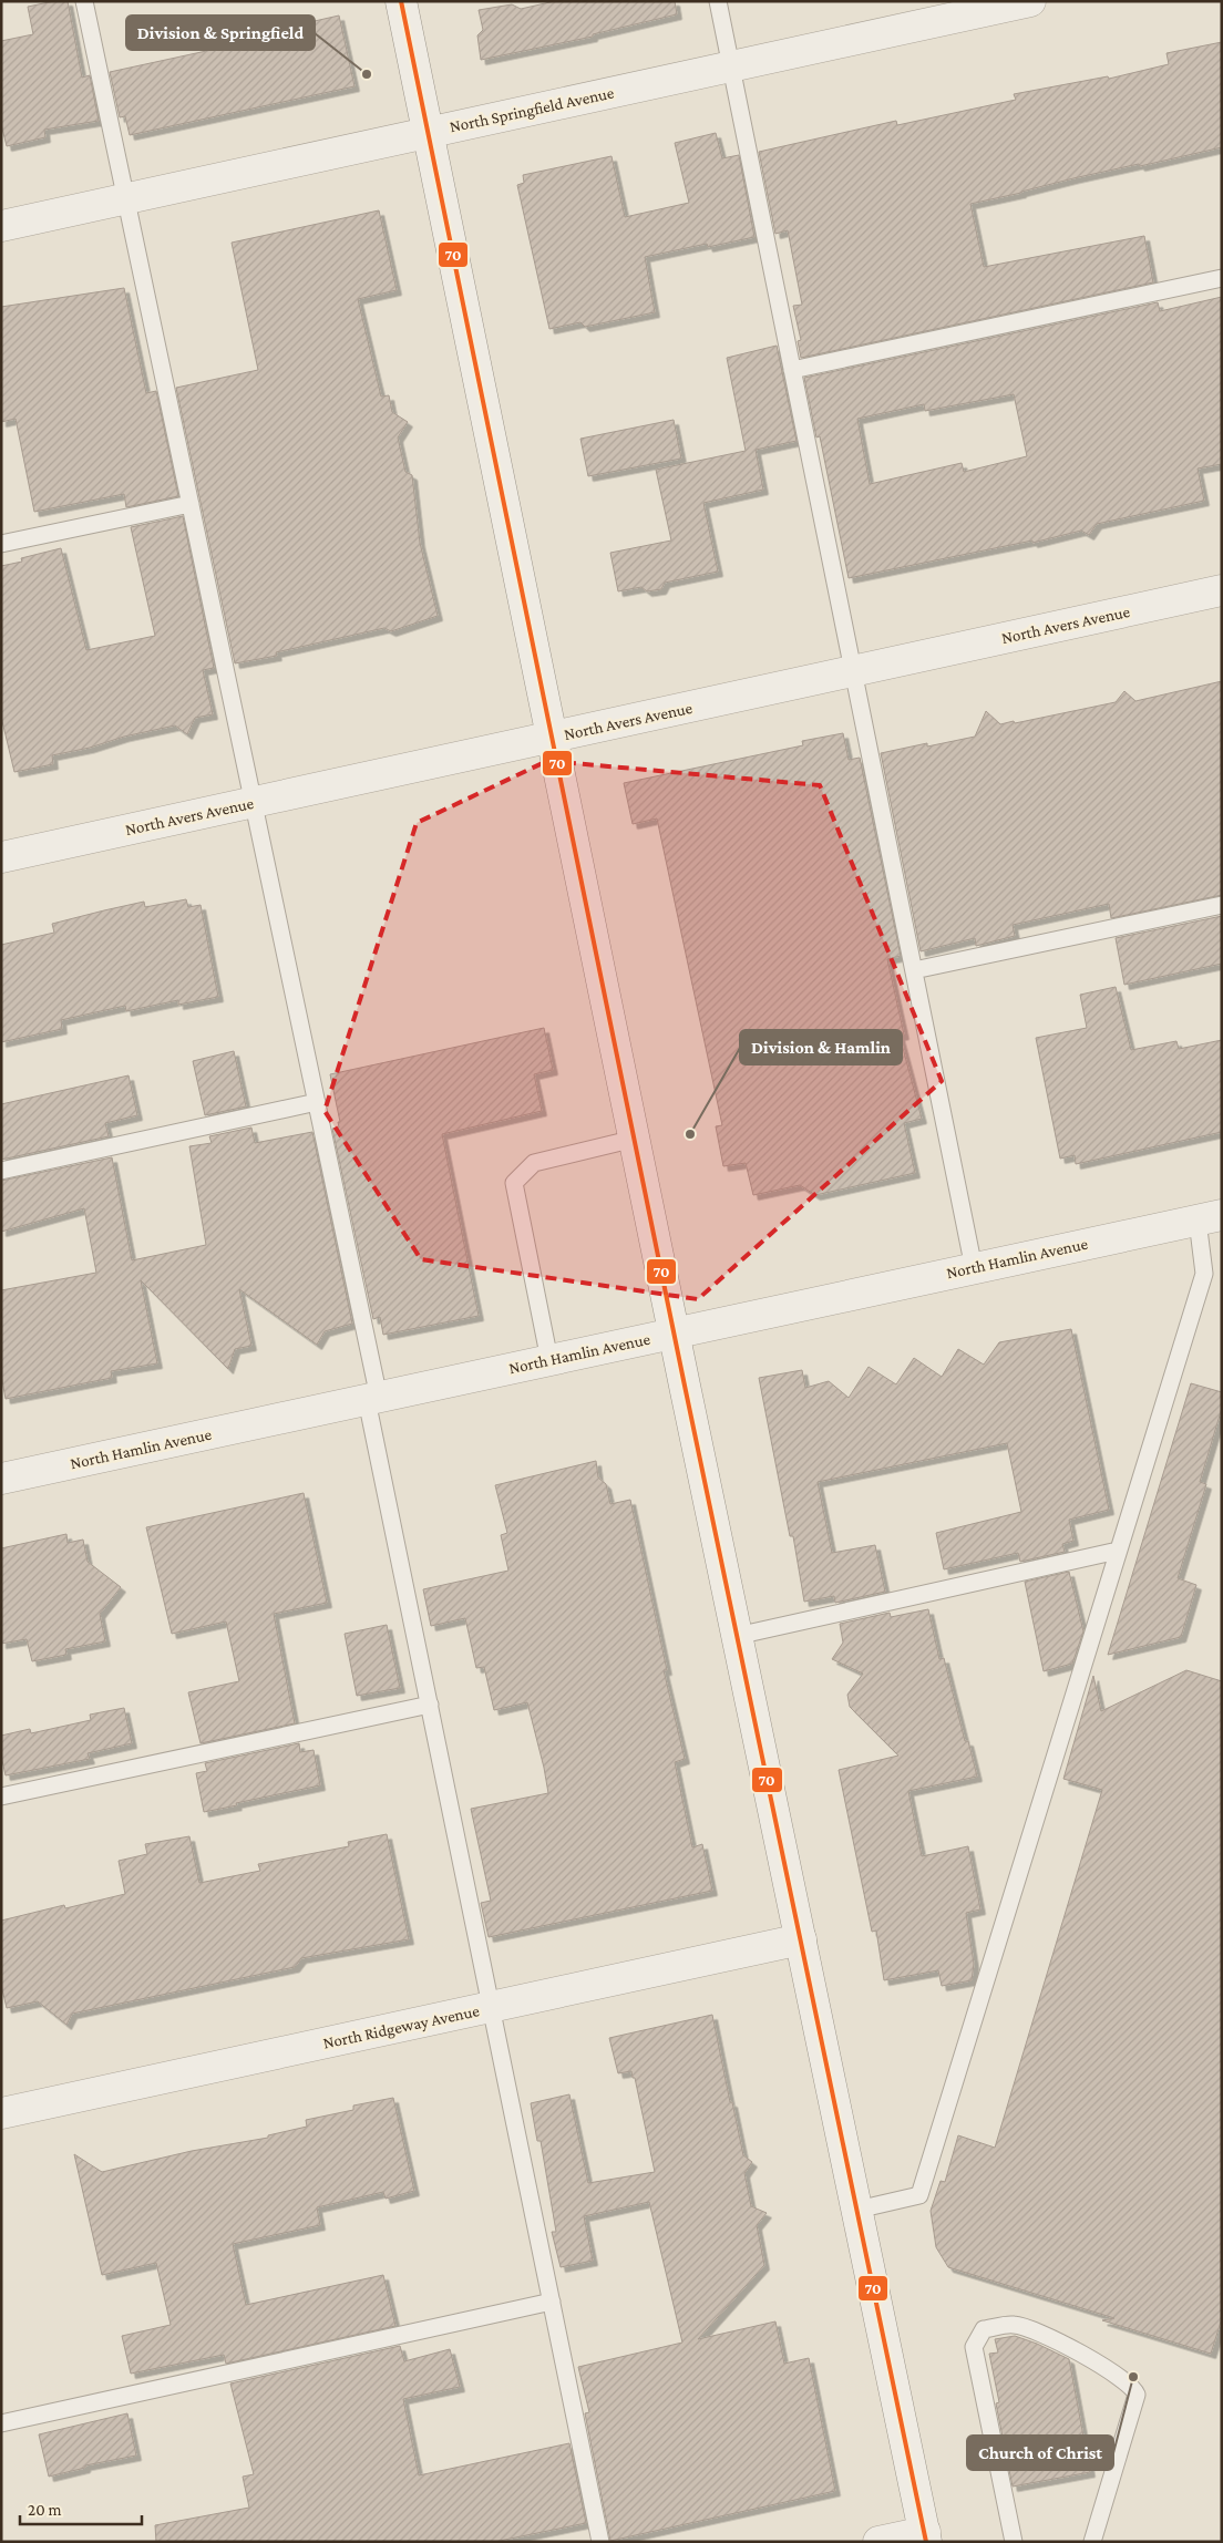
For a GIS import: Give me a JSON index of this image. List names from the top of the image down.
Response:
{
  "streets": {
    "street": [
      "North Springfield Avenue",
      "North Avers Avenue",
      "North Hamlin Avenue",
      "North Ridgeway Avenue"
    ]
  },
  "places": ["Division & Springfield", "Division & Hamlin", "Church of Christ"],
  "lines": ["transit line 70"],
  "scale_bar": "20 m"
}
